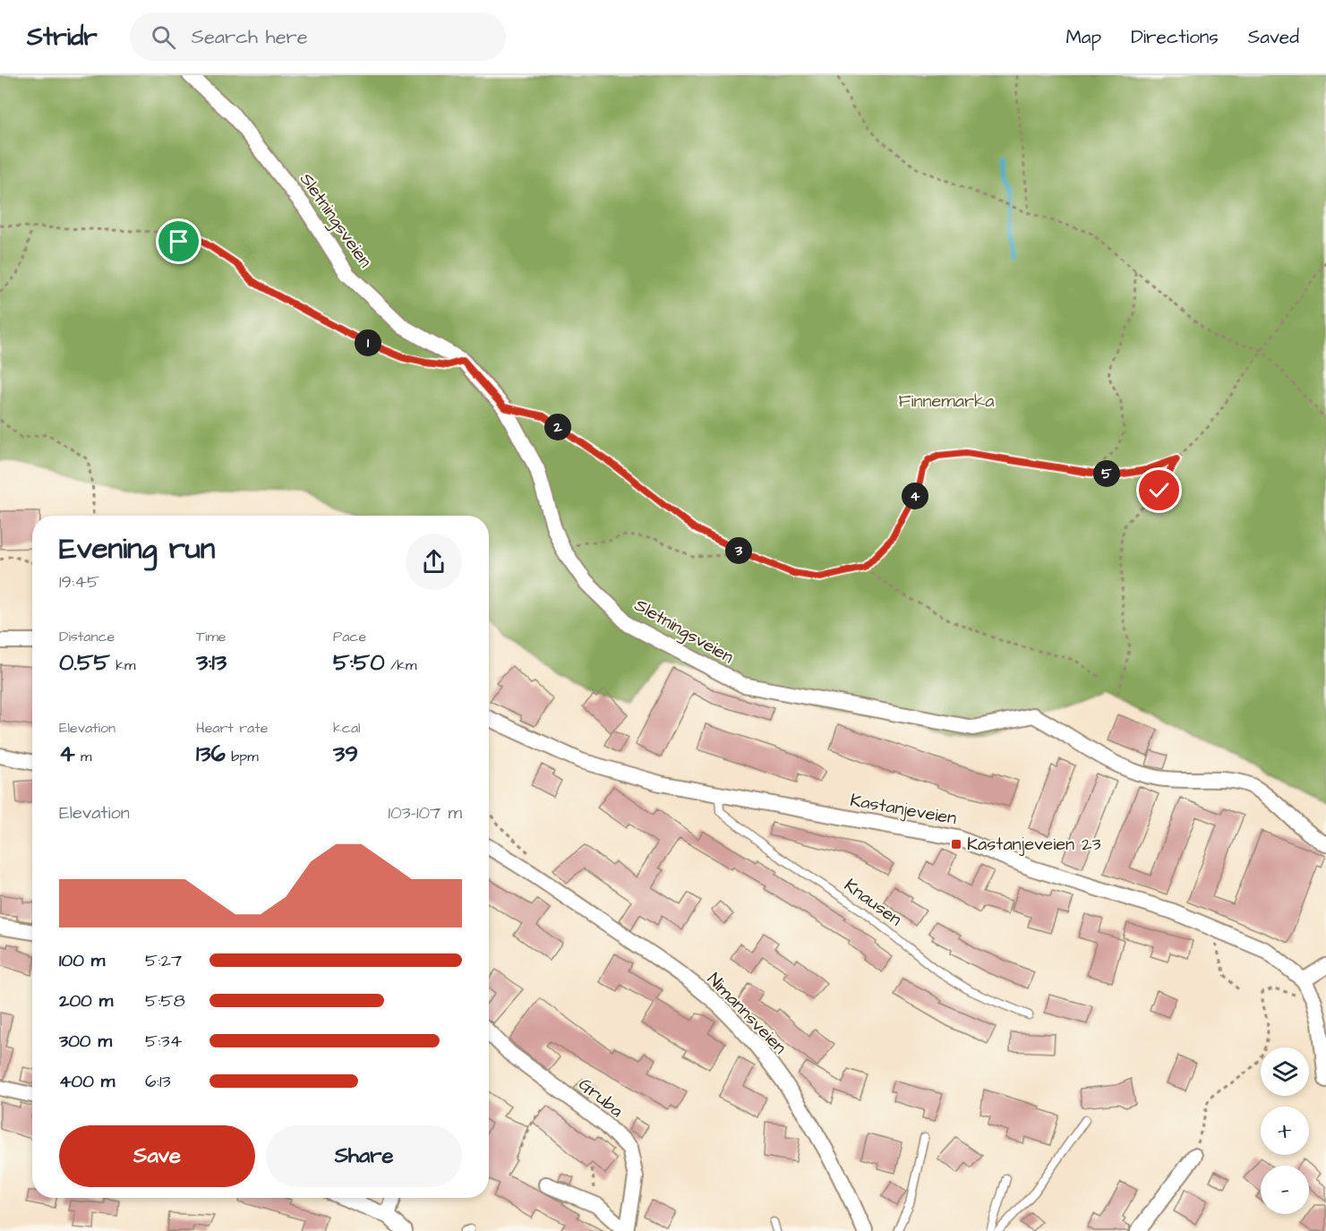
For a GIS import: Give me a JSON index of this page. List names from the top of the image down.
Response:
{
  "streets": {
    "street": [
      "Sletningsveien",
      "Kastanjeveien",
      "Nimannsveien",
      "Gruba"
    ],
    "lane": ["Knausen"]
  },
  "crossings": [
    ["Kastanjeveien", "Knausen"]
  ],
  "parks": ["Finnemarka"],
  "places": {
    "transit": ["Kastanjeveien 23"]
  },
  "page": {
    "header": "Stridr",
    "search": "Search here",
    "nav": ["Map", "Directions", "Saved"],
    "pins": [
      "1",
      "2",
      "5",
      "4",
      "3"
    ],
    "heading": ["Evening run", "19:45"],
    "stats": [
      ["Distance", "0.55 km"],
      ["Time", "3:13"],
      ["Pace", "5:50 /km"],
      ["Elevation", "4 m"],
      ["Heart rate", "136 bpm"],
      ["kcal", "39"]
    ],
    "chart": ["Elevation", "103–107 m"],
    "list": [
      {
        "name": "100 m",
        "note": "5:27"
      },
      {
        "name": "200 m",
        "note": "5:58"
      },
      {
        "name": "300 m",
        "note": "5:34"
      },
      {
        "name": "400 m",
        "note": "6:13"
      }
    ],
    "map_buttons": ["+", "−"],
    "buttons": ["Save", "Share"]
  }
}
